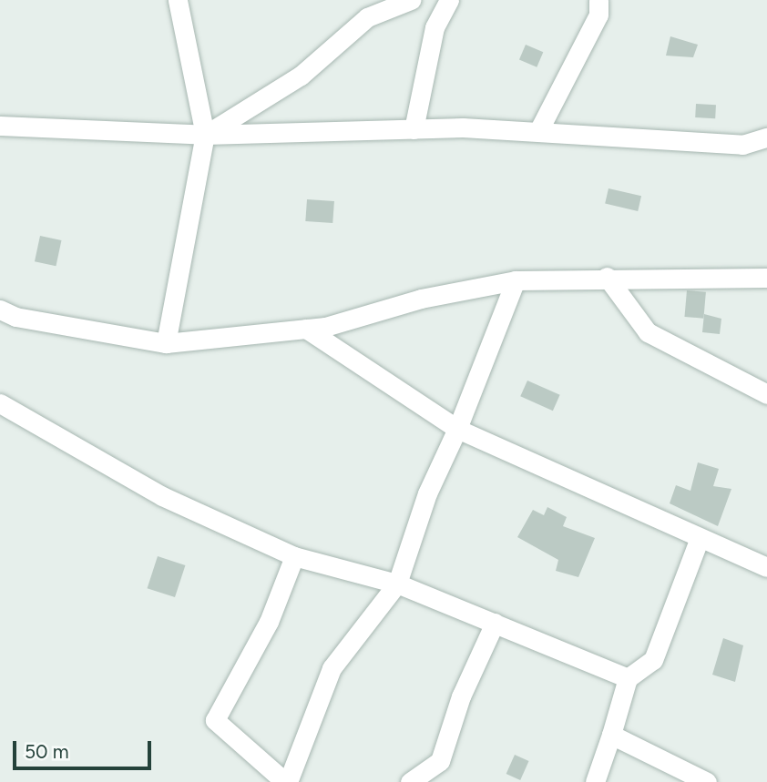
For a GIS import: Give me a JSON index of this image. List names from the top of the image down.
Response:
{
  "scale_bar": "50 m"
}
